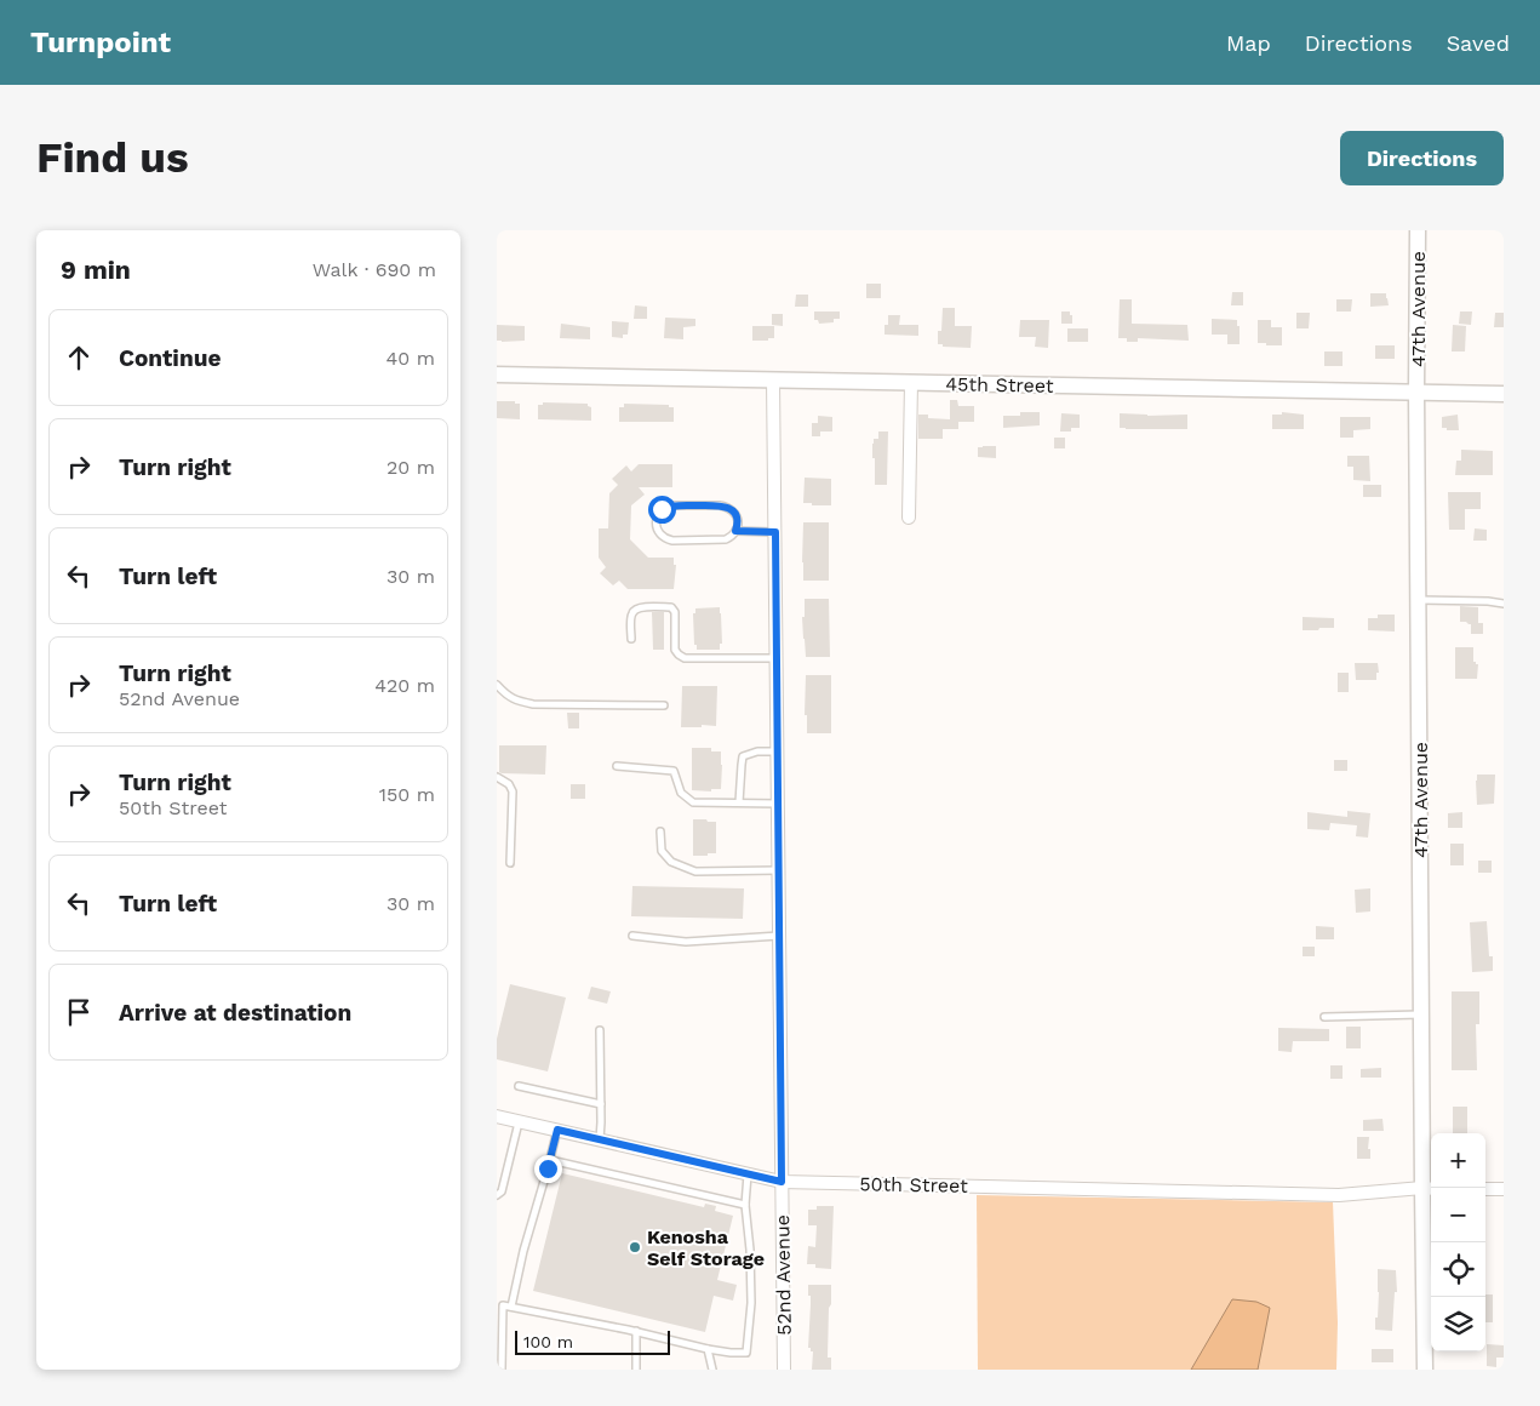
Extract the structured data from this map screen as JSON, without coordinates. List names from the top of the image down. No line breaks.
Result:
{"streets":{"street":["47th Avenue","45th Street","50th Street","52nd Avenue"]},"crossings":[["47th Avenue","45th Street"],["47th Avenue","50th Street"],["45th Street","52nd Avenue"],["50th Street","52nd Avenue"]],"places":["Kenosha Self Storage"],"scale_bar":"100 m","page":{"header":"Turnpoint","nav":["Map","Directions","Saved"],"buttons":"Directions","title":"Find us","heading":["9 min","Walk · 690 m"],"list":[["Continue","40 m"],["Turn right","20 m"],["Turn left","30 m"],["Turn right","52nd Avenue","420 m"],["Turn right","50th Street","150 m"],["Turn left","30 m"],"Arrive at destination"],"map_buttons":["+","−"],"scale":"100 m"}}
